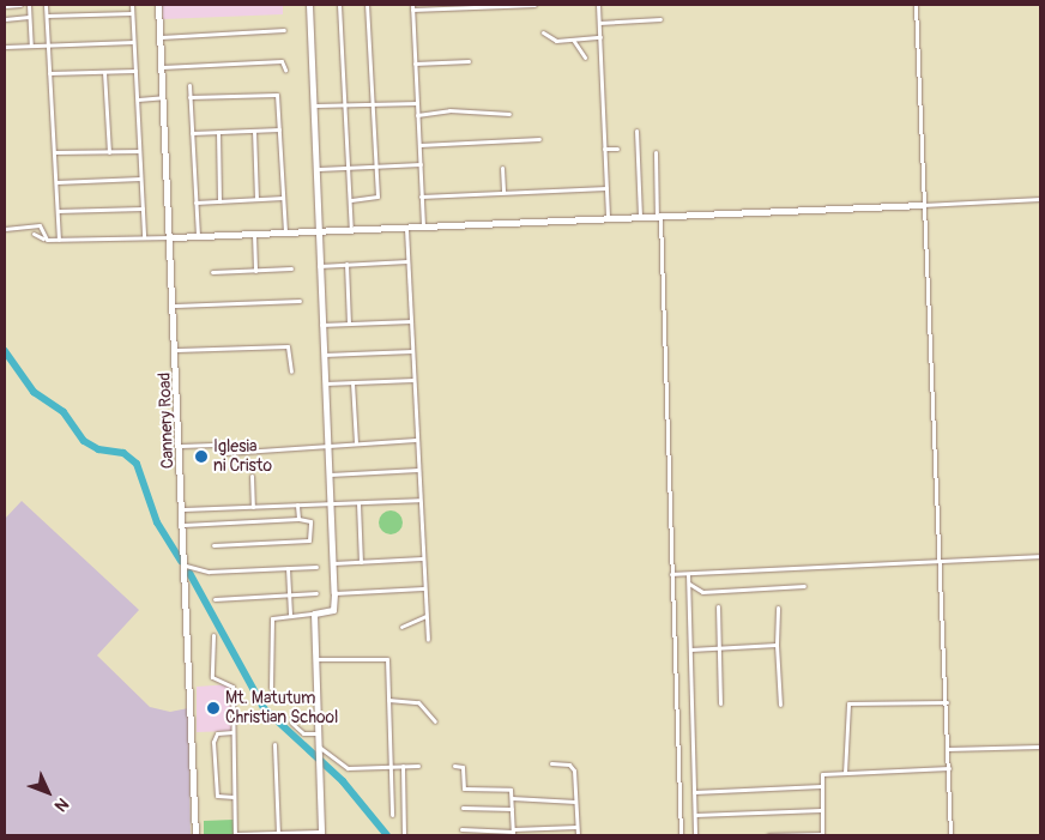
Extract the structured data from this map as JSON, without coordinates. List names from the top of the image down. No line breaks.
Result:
{"streets":{"street":["Cannery Road"]},"places":["Iglesia ni Cristo","Mt. Matutum Christian School"],"north":"bottom right"}
